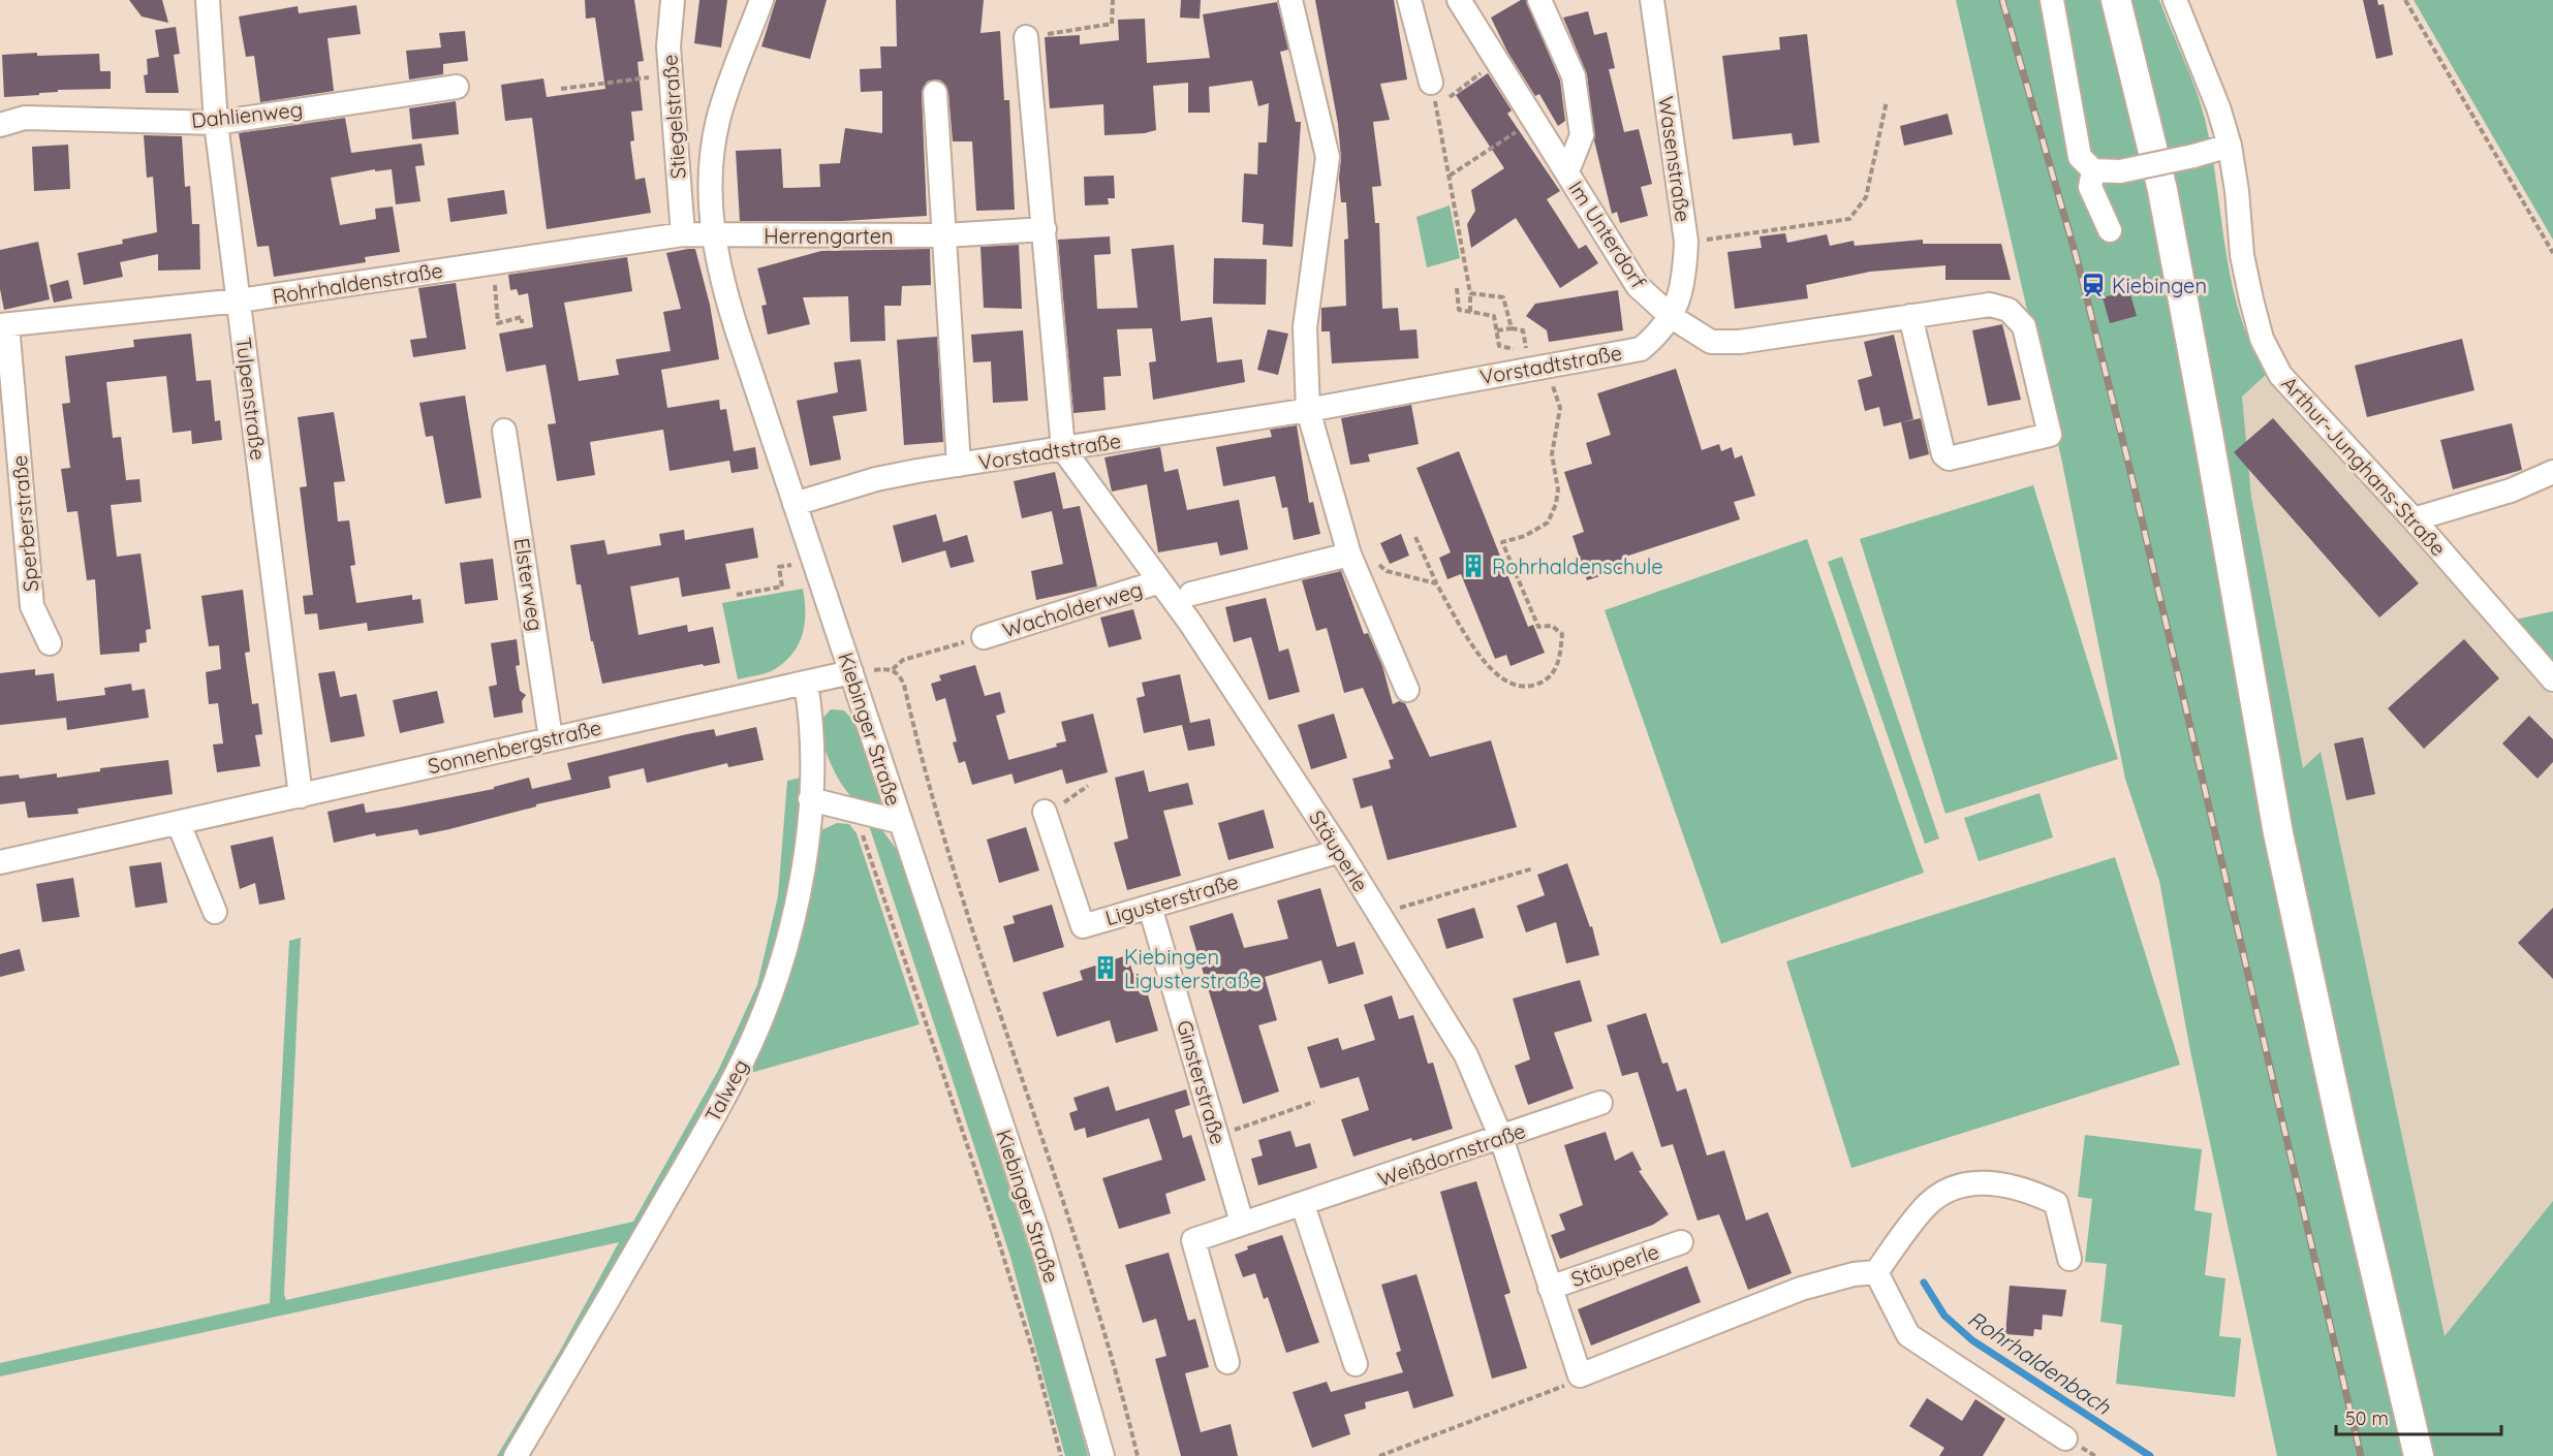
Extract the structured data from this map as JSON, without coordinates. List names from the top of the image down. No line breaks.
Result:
{"streets":{"street":["Dahlienweg","Stiegelstraße","Wasenstraße","Im Unterdorf","Herrengarten","Rohrhaldenstraße","Vorstadtstraße","Tulpenstraße","Arthur-Junghans-Straße","Sperberstraße","Elsterweg","Wacholderweg","Kiebinger Straße","Sonnenbergstraße","Stäuperle","Ligusterstraße","Ginsterstraße","Talweg","Weißdornstraße"]},"crossings":[["Dahlienweg","Tulpenstraße"],["Stiegelstraße","Rohrhaldenstraße"],["Wasenstraße","Im Unterdorf"],["Wasenstraße","Vorstadtstraße"],["Im Unterdorf","Vorstadtstraße"],["Herrengarten","Rohrhaldenstraße"],["Herrengarten","Kiebinger Straße"],["Rohrhaldenstraße","Tulpenstraße"],["Rohrhaldenstraße","Sperberstraße"],["Rohrhaldenstraße","Kiebinger Straße"],["Vorstadtstraße","Kiebinger Straße"],["Vorstadtstraße","Stäuperle"],["Tulpenstraße","Sonnenbergstraße"],["Elsterweg","Sonnenbergstraße"],["Wacholderweg","Stäuperle"],["Kiebinger Straße","Sonnenbergstraße"],["Sonnenbergstraße","Talweg"],["Stäuperle","Ligusterstraße"],["Stäuperle","Weißdornstraße"],["Ligusterstraße","Ginsterstraße"],["Ginsterstraße","Weißdornstraße"]],"water":["Rohrhaldenbach"],"places":{"station":["Kiebingen"],"building":["Rohrhaldenschule","Kiebingen Ligusterstraße"]},"scale_bar":"50 m"}
